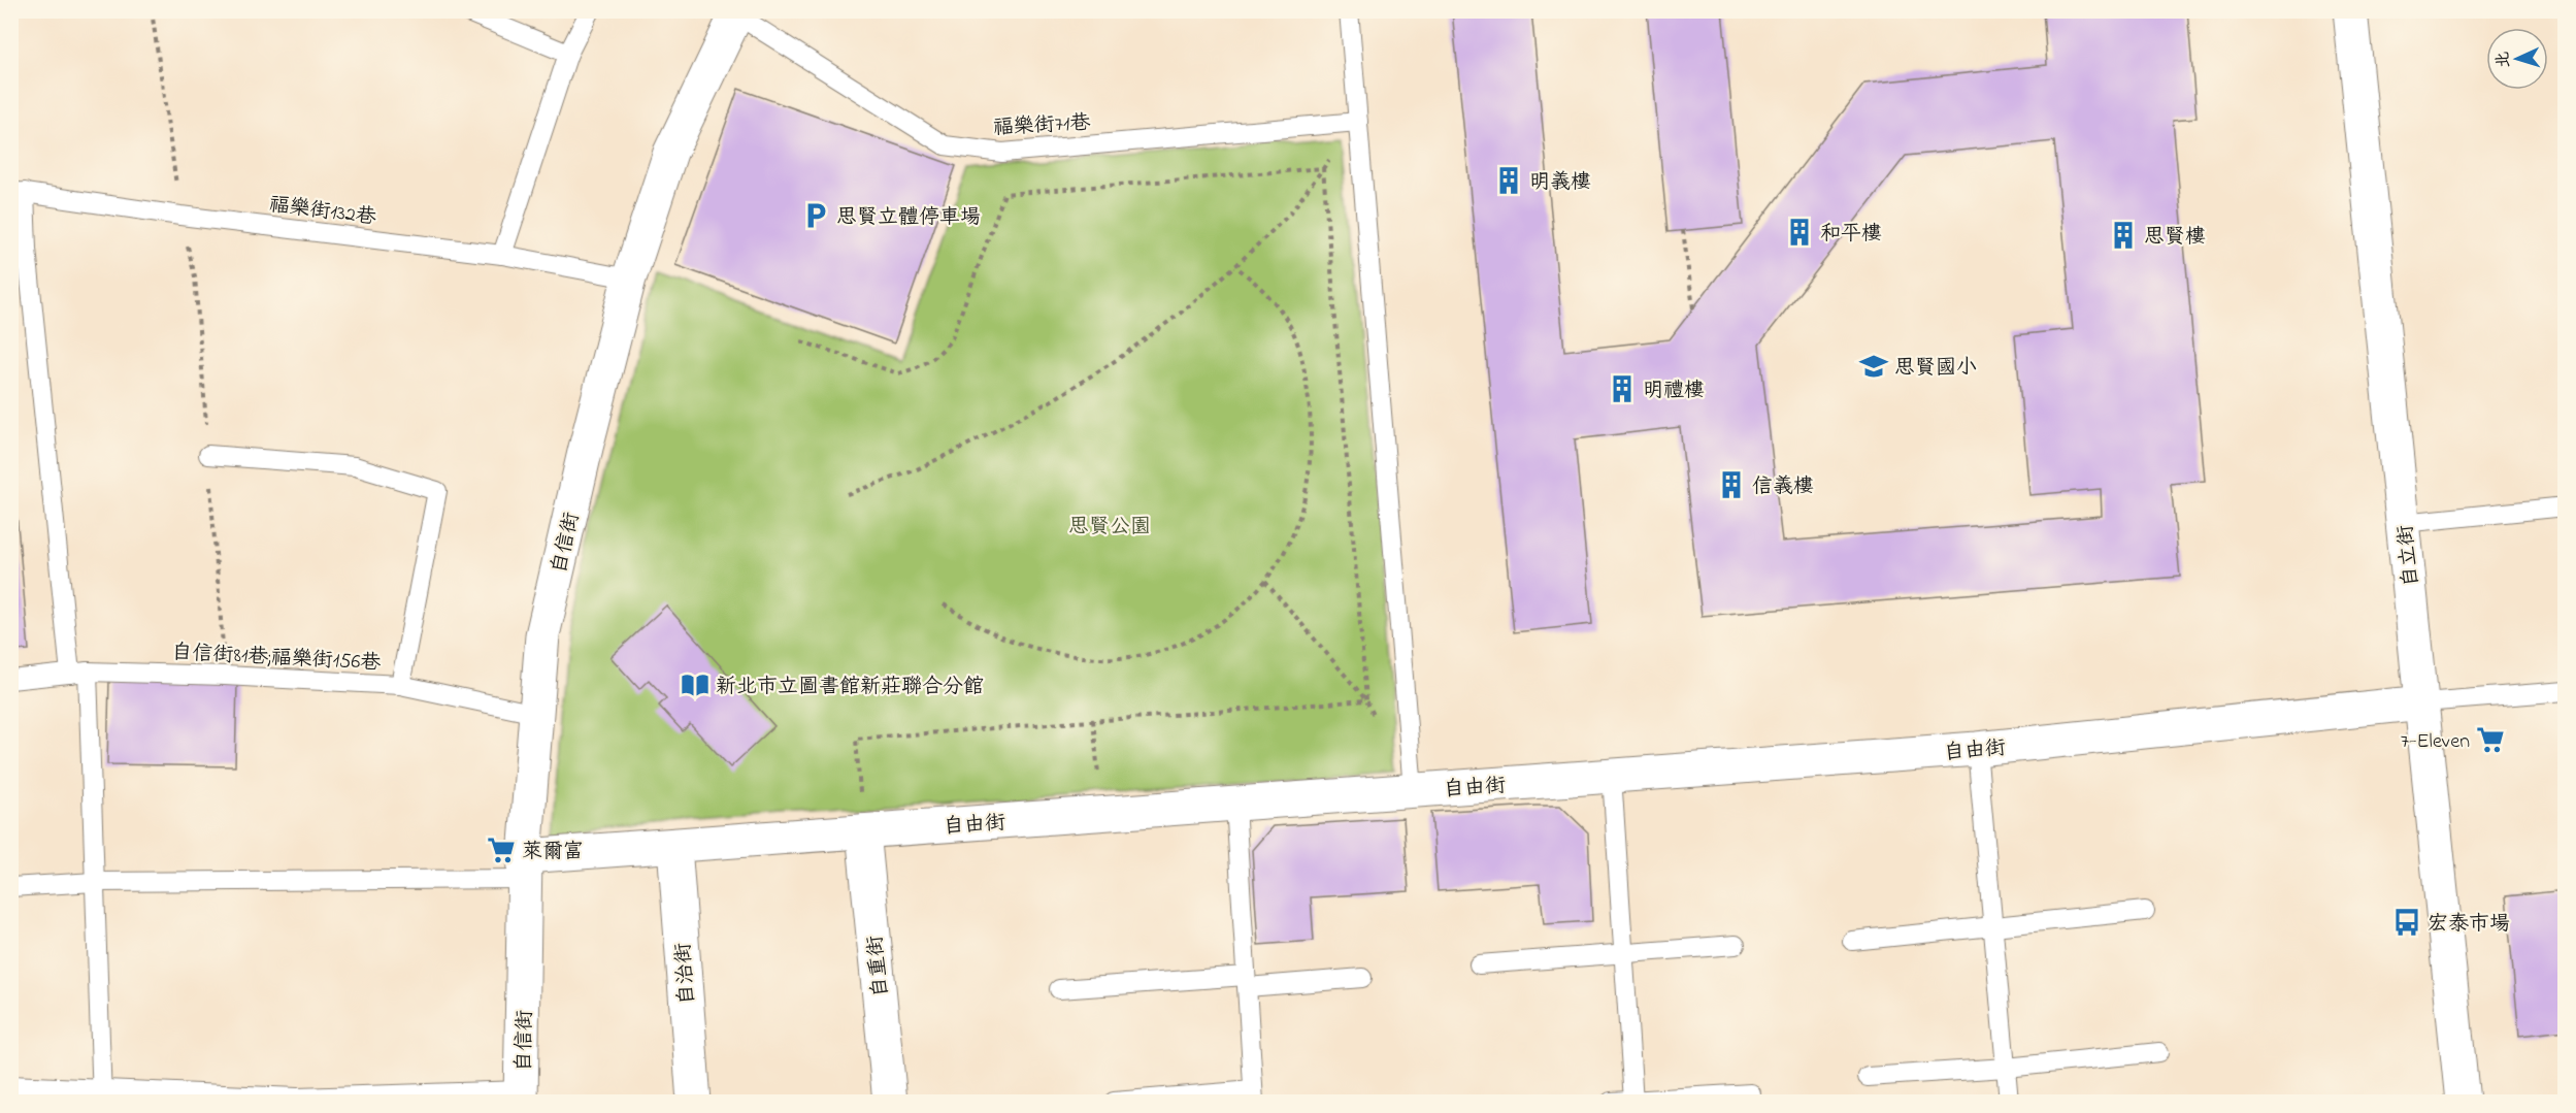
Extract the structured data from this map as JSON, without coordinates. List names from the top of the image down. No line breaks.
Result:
{"streets":{"street":["自信街","自立街","自由街","自重街","自治街"],"lane":["福樂街71巷","福樂街132巷","自信街81巷;福樂街156巷"]},"crossings":[["福樂街71巷","自信街"],["福樂街132巷","自信街"],["自信街","自信街81巷;福樂街156巷"],["自信街","自由街"],["自立街","自由街"],["自由街","自重街"],["自由街","自治街"]],"parks":["思賢公園"],"places":{"building":["明義樓","和平樓","思賢樓","明禮樓","信義樓"],"parking":["思賢立體停車場"],"school or university":["思賢國小"],"library":["新北市立圖書館新莊聯合分館"],"supermarket":["7-Eleven","萊爾富"],"bus stop":["宏泰市場"]},"north":"left"}
